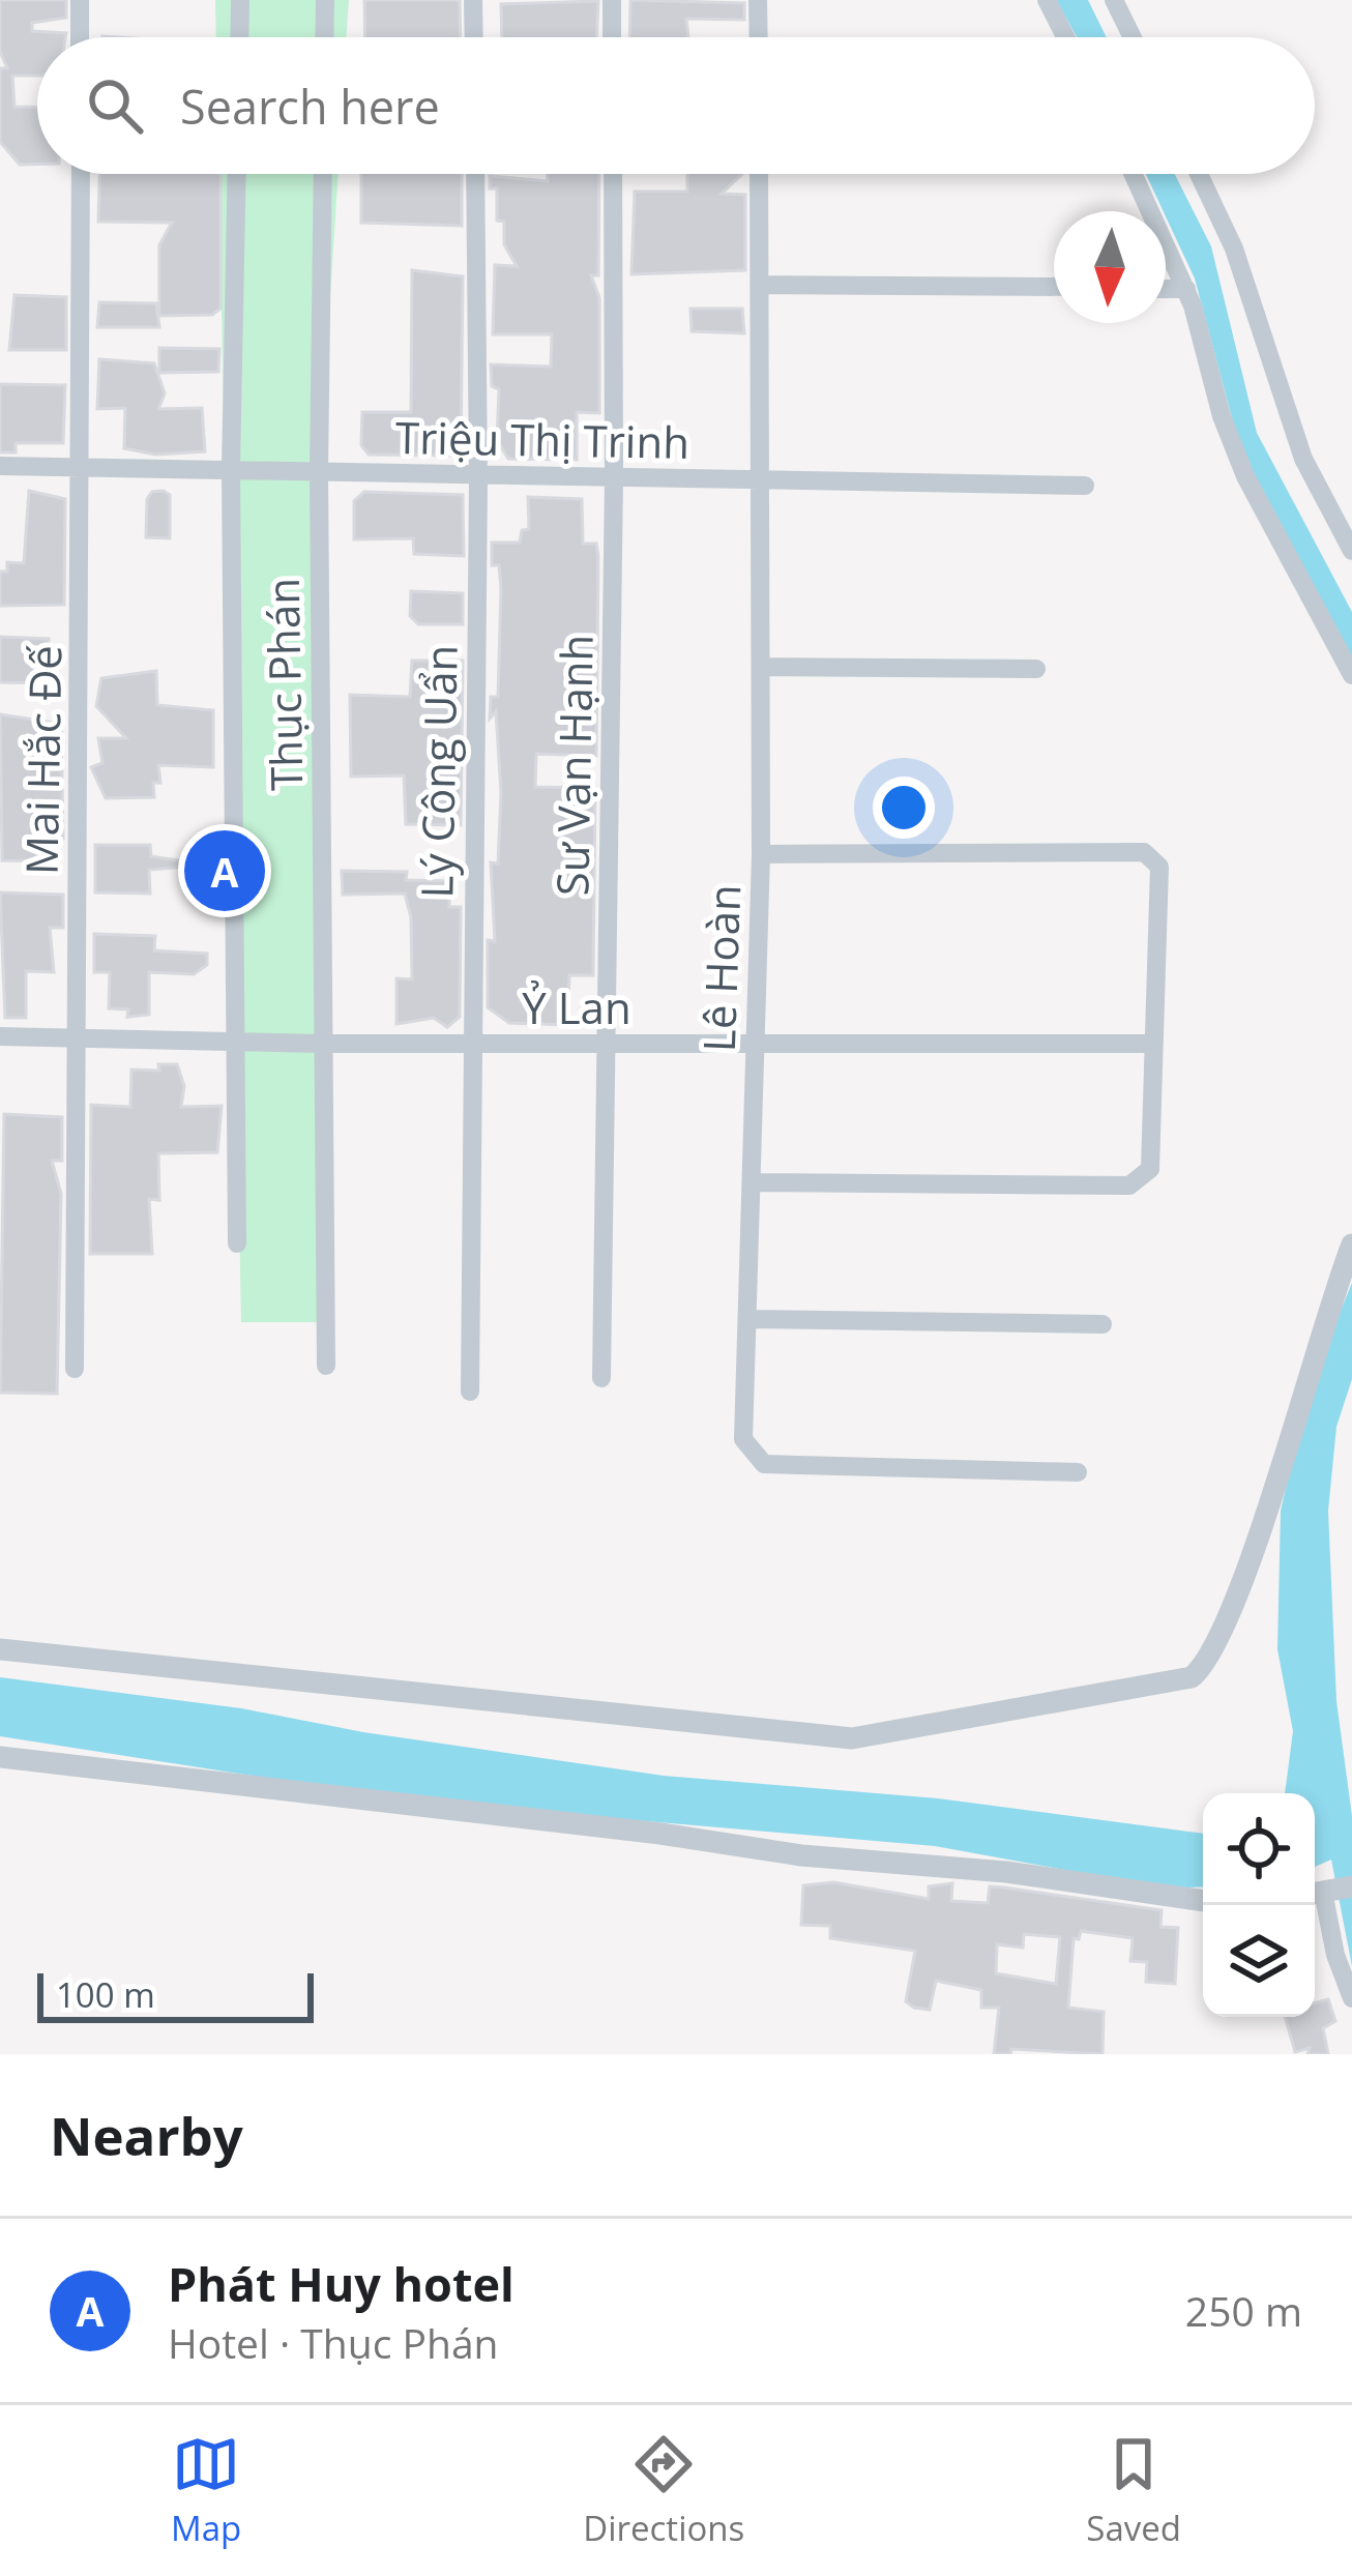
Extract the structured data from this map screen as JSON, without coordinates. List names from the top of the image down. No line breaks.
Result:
{"streets":{"street":["Triệu Thị Trinh","Thục Phán","Mai Hắc Đế","Sư Vạn Hạnh","Lý Công Uẩn","Lê Hoàn","Ỷ Lan"]},"crossings":[["Triệu Thị Trinh","Thục Phán"],["Triệu Thị Trinh","Mai Hắc Đế"],["Triệu Thị Trinh","Sư Vạn Hạnh"],["Triệu Thị Trinh","Lý Công Uẩn"],["Triệu Thị Trinh","Lê Hoàn"],["Thục Phán","Ỷ Lan"],["Mai Hắc Đế","Ỷ Lan"],["Sư Vạn Hạnh","Ỷ Lan"],["Lý Công Uẩn","Ỷ Lan"],["Lê Hoàn","Ỷ Lan"]],"scale_bar":"100 m","north":"bottom","page":{"search":"Search here","pins":"A","scale":"100 m","heading":"Nearby","list":[{"mark":"A","name":"Phát Huy hotel","note":"Hotel · Thục Phán","value":"250 m"}],"nav":["Map","Directions","Saved"]}}
